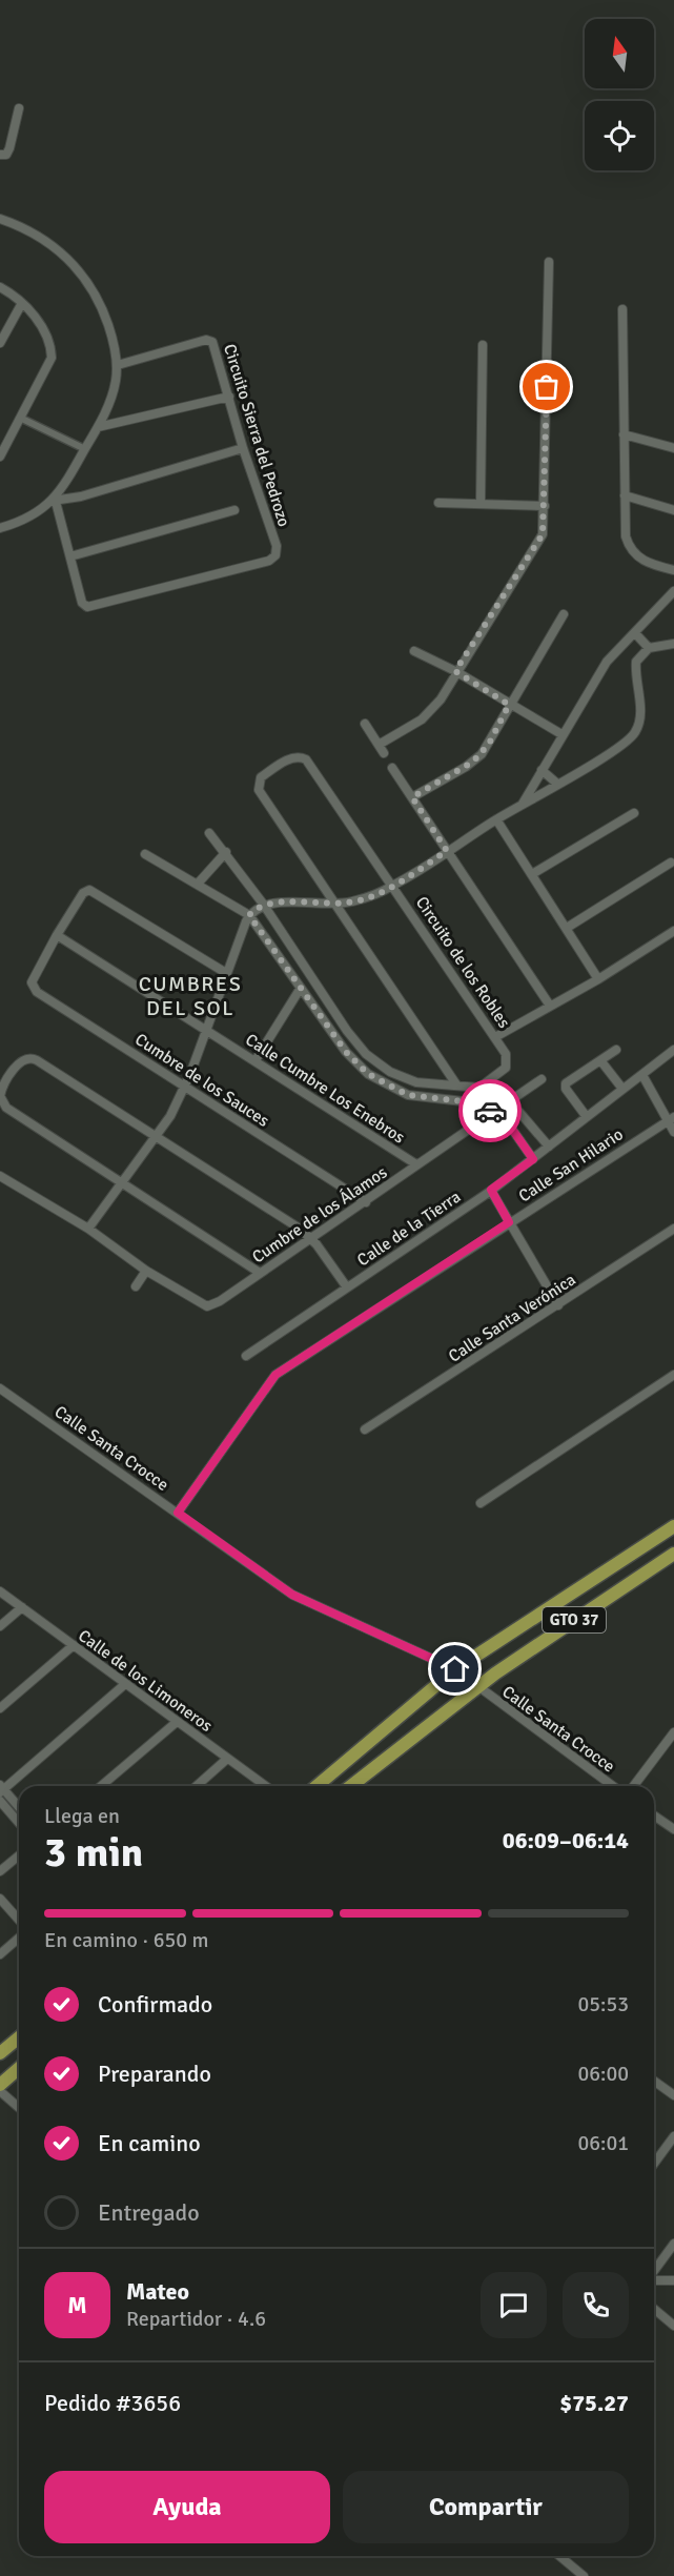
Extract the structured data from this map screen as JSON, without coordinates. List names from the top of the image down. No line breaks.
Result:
{"streets":{"main road":["GTO 37"],"street":["Circuito Sierra del Pedrozo","Circuito de los Robles","Cumbre de los Sauces","Calle Cumbre Los Enebros","Calle San Hilario","Cumbre de los Álamos","Calle de la Tierra","Calle Santa Verónica","Calle Santa Crocce","Calle de los Limoneros"]},"crossings":[["Cumbre de los Sauces","Calle Cumbre Los Enebros"],["Cumbre de los Sauces","Cumbre de los Álamos"],["Calle Cumbre Los Enebros","Cumbre de los Álamos"],["Calle San Hilario","Calle Santa Crocce"],["Calle Santa Crocce","GTO 37"]],"districts":["CUMBRES DEL SOL"],"north":"top","page":{"heading":["3 min","Llega en","06:09–06:14"],"panel":["Mateo","Repartidor · 4.6","Pedido #3656","$75.27"],"bar":"En camino · 650 m","list":[["Confirmado","05:53"],["Preparando","06:00"],["En camino","06:01"],"Entregado"],"round":"M","buttons":["Ayuda","Compartir"]}}
